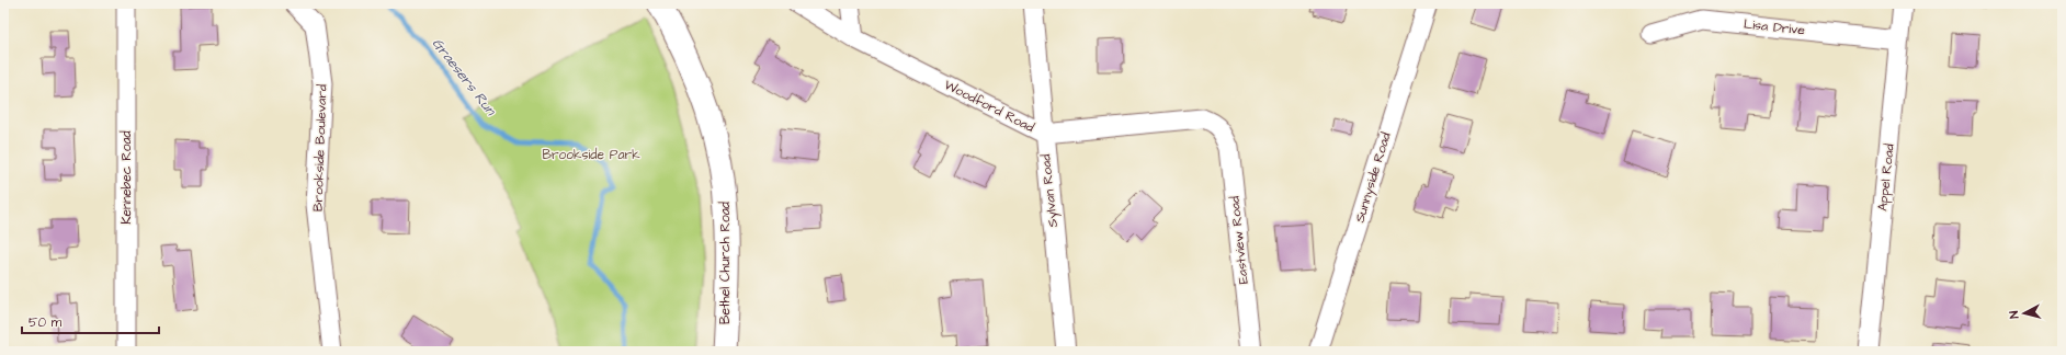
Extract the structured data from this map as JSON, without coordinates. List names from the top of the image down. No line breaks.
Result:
{"streets":{"street":["Lisa Drive","Woodford Road","Brookside Boulevard","Kennebec Road","Sunnyside Road","Appel Road","Sylvan Road","Eastview Road","Bethel Church Road"]},"crossings":[["Lisa Drive","Appel Road"],["Woodford Road","Sylvan Road"],["Woodford Road","Eastview Road"]],"water":["Graesers Run"],"parks":["Brookside Park"],"scale_bar":"50 m","north":"left"}
